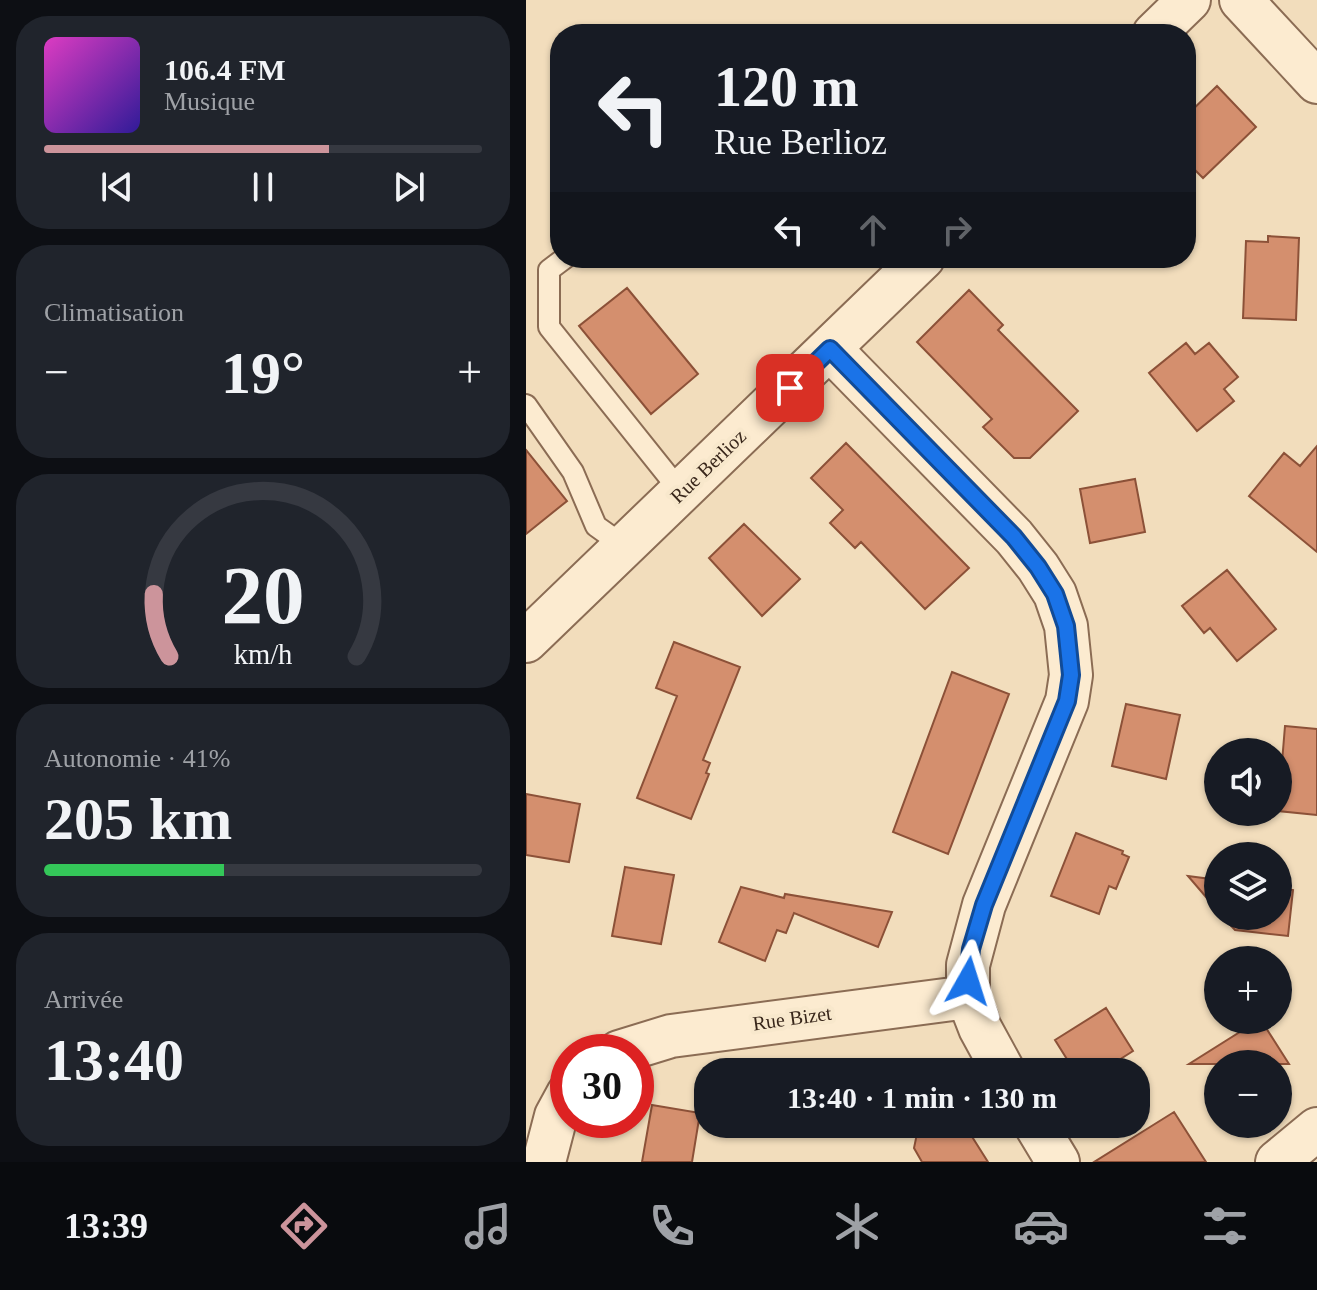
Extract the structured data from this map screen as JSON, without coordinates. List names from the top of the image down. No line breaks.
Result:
{"streets":{"street":["Rue Berlioz","Rue Bizet"]},"page":{"turn":["120 m","Rue Berlioz"],"song":["106.4 FM","Musique"],"tile":["Climatisation",["Autonomie · 41%","205 km"],["Arrivée","13:40"]],"heat":["−","19°","+"],"map_buttons":["+","−"],"limit":"30","trip":"13:40 · 1 min · 130 m","tabs":"13:39","gauge":["20","km/h"]}}
